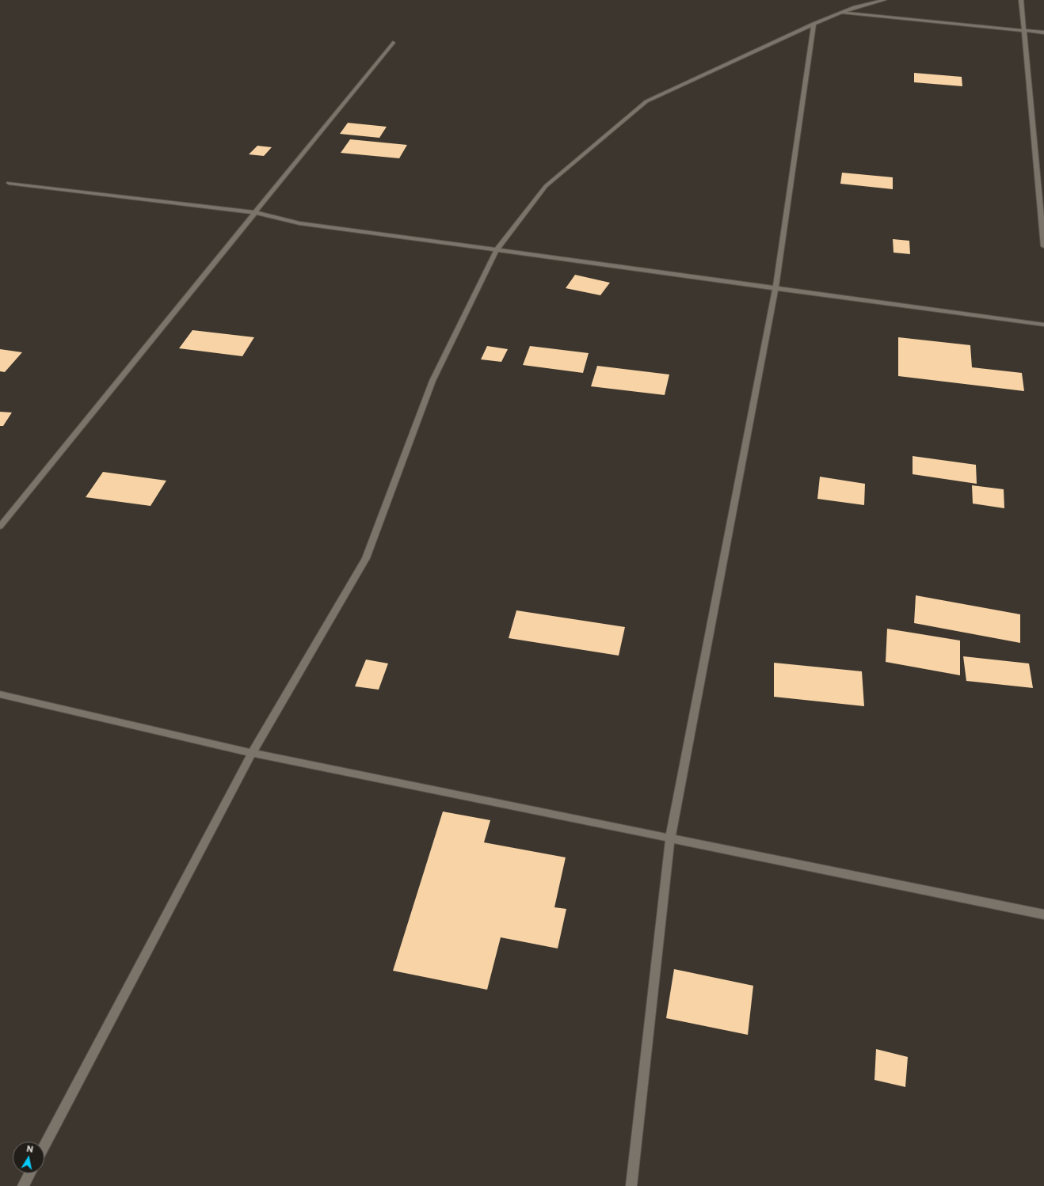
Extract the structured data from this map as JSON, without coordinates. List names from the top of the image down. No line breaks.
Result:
{"north":"top"}
